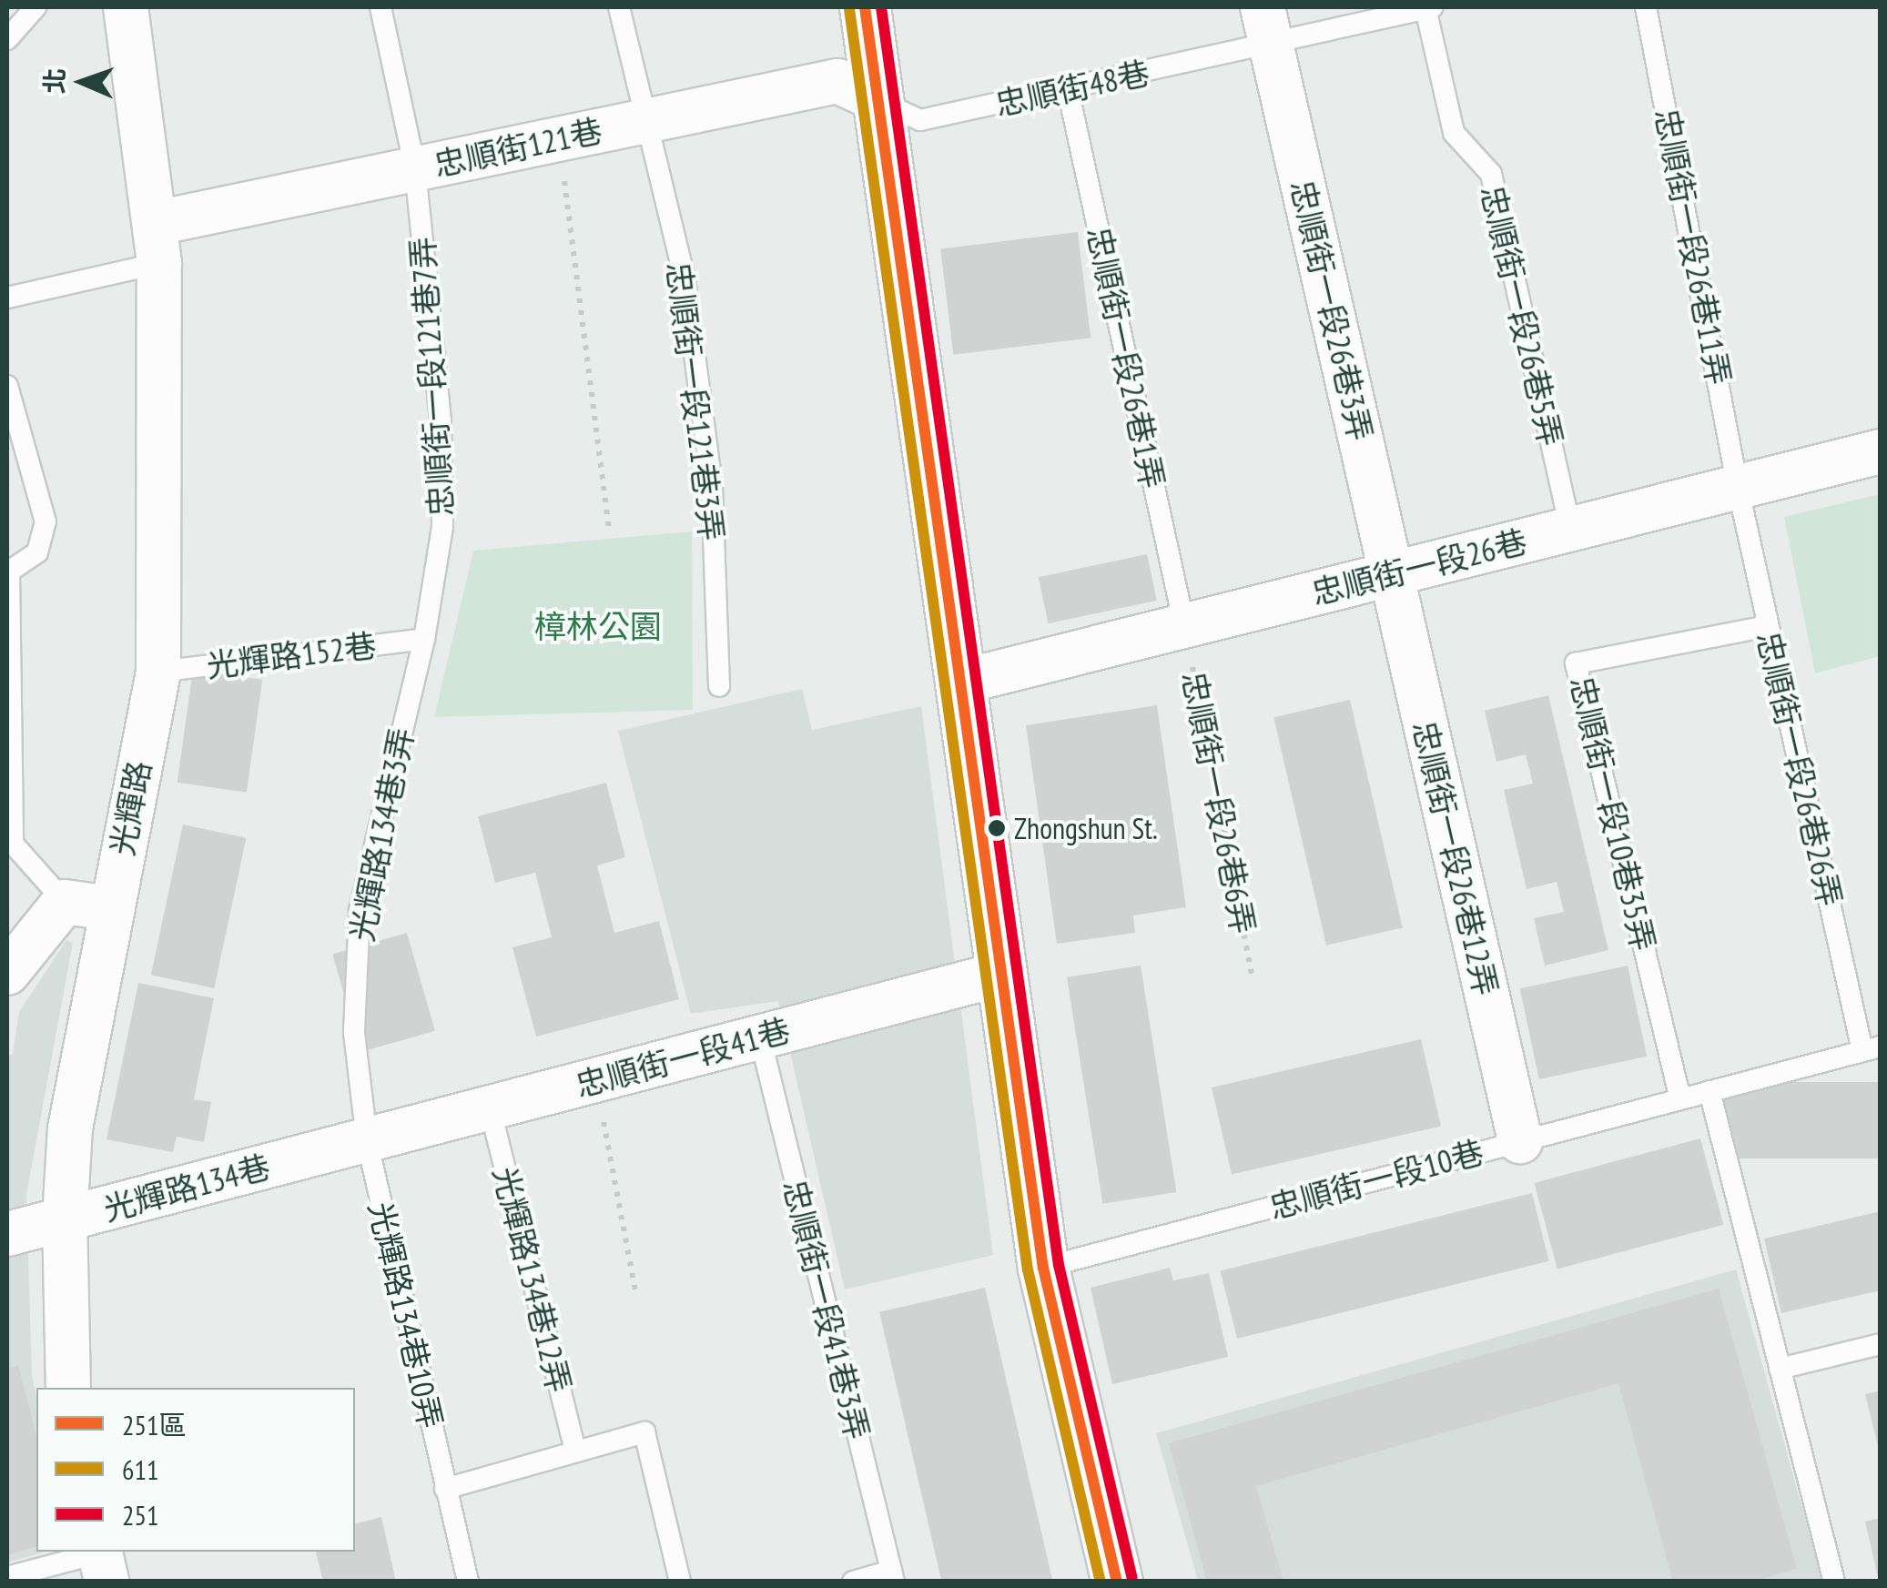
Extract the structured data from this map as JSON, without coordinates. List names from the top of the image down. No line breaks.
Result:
{"streets":{"street":["忠順街121巷","忠順街一段26巷3弄","忠順街一段26巷","光輝路","忠順街一段26巷12弄","忠順街一段41巷","光輝路134巷"],"lane":["忠順街48巷","忠順街一段26巷11弄","忠順街一段26巷5弄","忠順街一段26巷1弄","忠順街一段121巷7弄","忠順街一段121巷3弄","光輝路152巷","忠順街一段26巷26弄","忠順街一段10巷35弄","光輝路134巷3弄","忠順街一段10巷","光輝路134巷12弄","忠順街一段41巷3弄","光輝路134巷10弄"],"path":["忠順街一段26巷6弄"]},"crossings":[["忠順街48巷","忠順街121巷"],["忠順街48巷","忠順街一段26巷3弄"],["忠順街48巷","忠順街一段26巷5弄"],["忠順街48巷","忠順街一段26巷1弄"],["忠順街121巷","忠順街一段121巷7弄"],["忠順街121巷","忠順街一段121巷3弄"],["忠順街121巷","光輝路"],["忠順街一段26巷11弄","忠順街一段26巷"],["忠順街一段26巷11弄","忠順街一段26巷26弄"],["忠順街一段26巷3弄","忠順街一段26巷"],["忠順街一段26巷3弄","忠順街一段26巷12弄"],["忠順街一段26巷5弄","忠順街一段26巷"],["忠順街一段26巷1弄","忠順街一段26巷"],["忠順街一段26巷1弄","忠順街一段26巷6弄"],["忠順街一段121巷7弄","光輝路152巷"],["忠順街一段121巷7弄","光輝路134巷3弄"],["忠順街一段26巷","忠順街一段26巷26弄"],["忠順街一段26巷","忠順街一段26巷6弄"],["忠順街一段26巷","忠順街一段26巷12弄"],["光輝路152巷","光輝路"],["光輝路152巷","光輝路134巷3弄"],["忠順街一段26巷26弄","忠順街一段10巷35弄"],["忠順街一段26巷26弄","忠順街一段10巷"],["光輝路","光輝路134巷"],["忠順街一段10巷35弄","忠順街一段10巷"],["光輝路134巷3弄","忠順街一段41巷"],["光輝路134巷3弄","光輝路134巷"],["光輝路134巷3弄","光輝路134巷10弄"],["忠順街一段26巷12弄","忠順街一段10巷"],["忠順街一段41巷","光輝路134巷"],["忠順街一段41巷","光輝路134巷12弄"],["忠順街一段41巷","忠順街一段41巷3弄"],["忠順街一段41巷","光輝路134巷10弄"],["光輝路134巷","光輝路134巷10弄"]],"parks":["樟林公園"],"places":["Zhongshun St."],"lines":["transit line 251區","transit line 251","transit line 611"],"legend":["251區","611","251"],"north":"left"}
